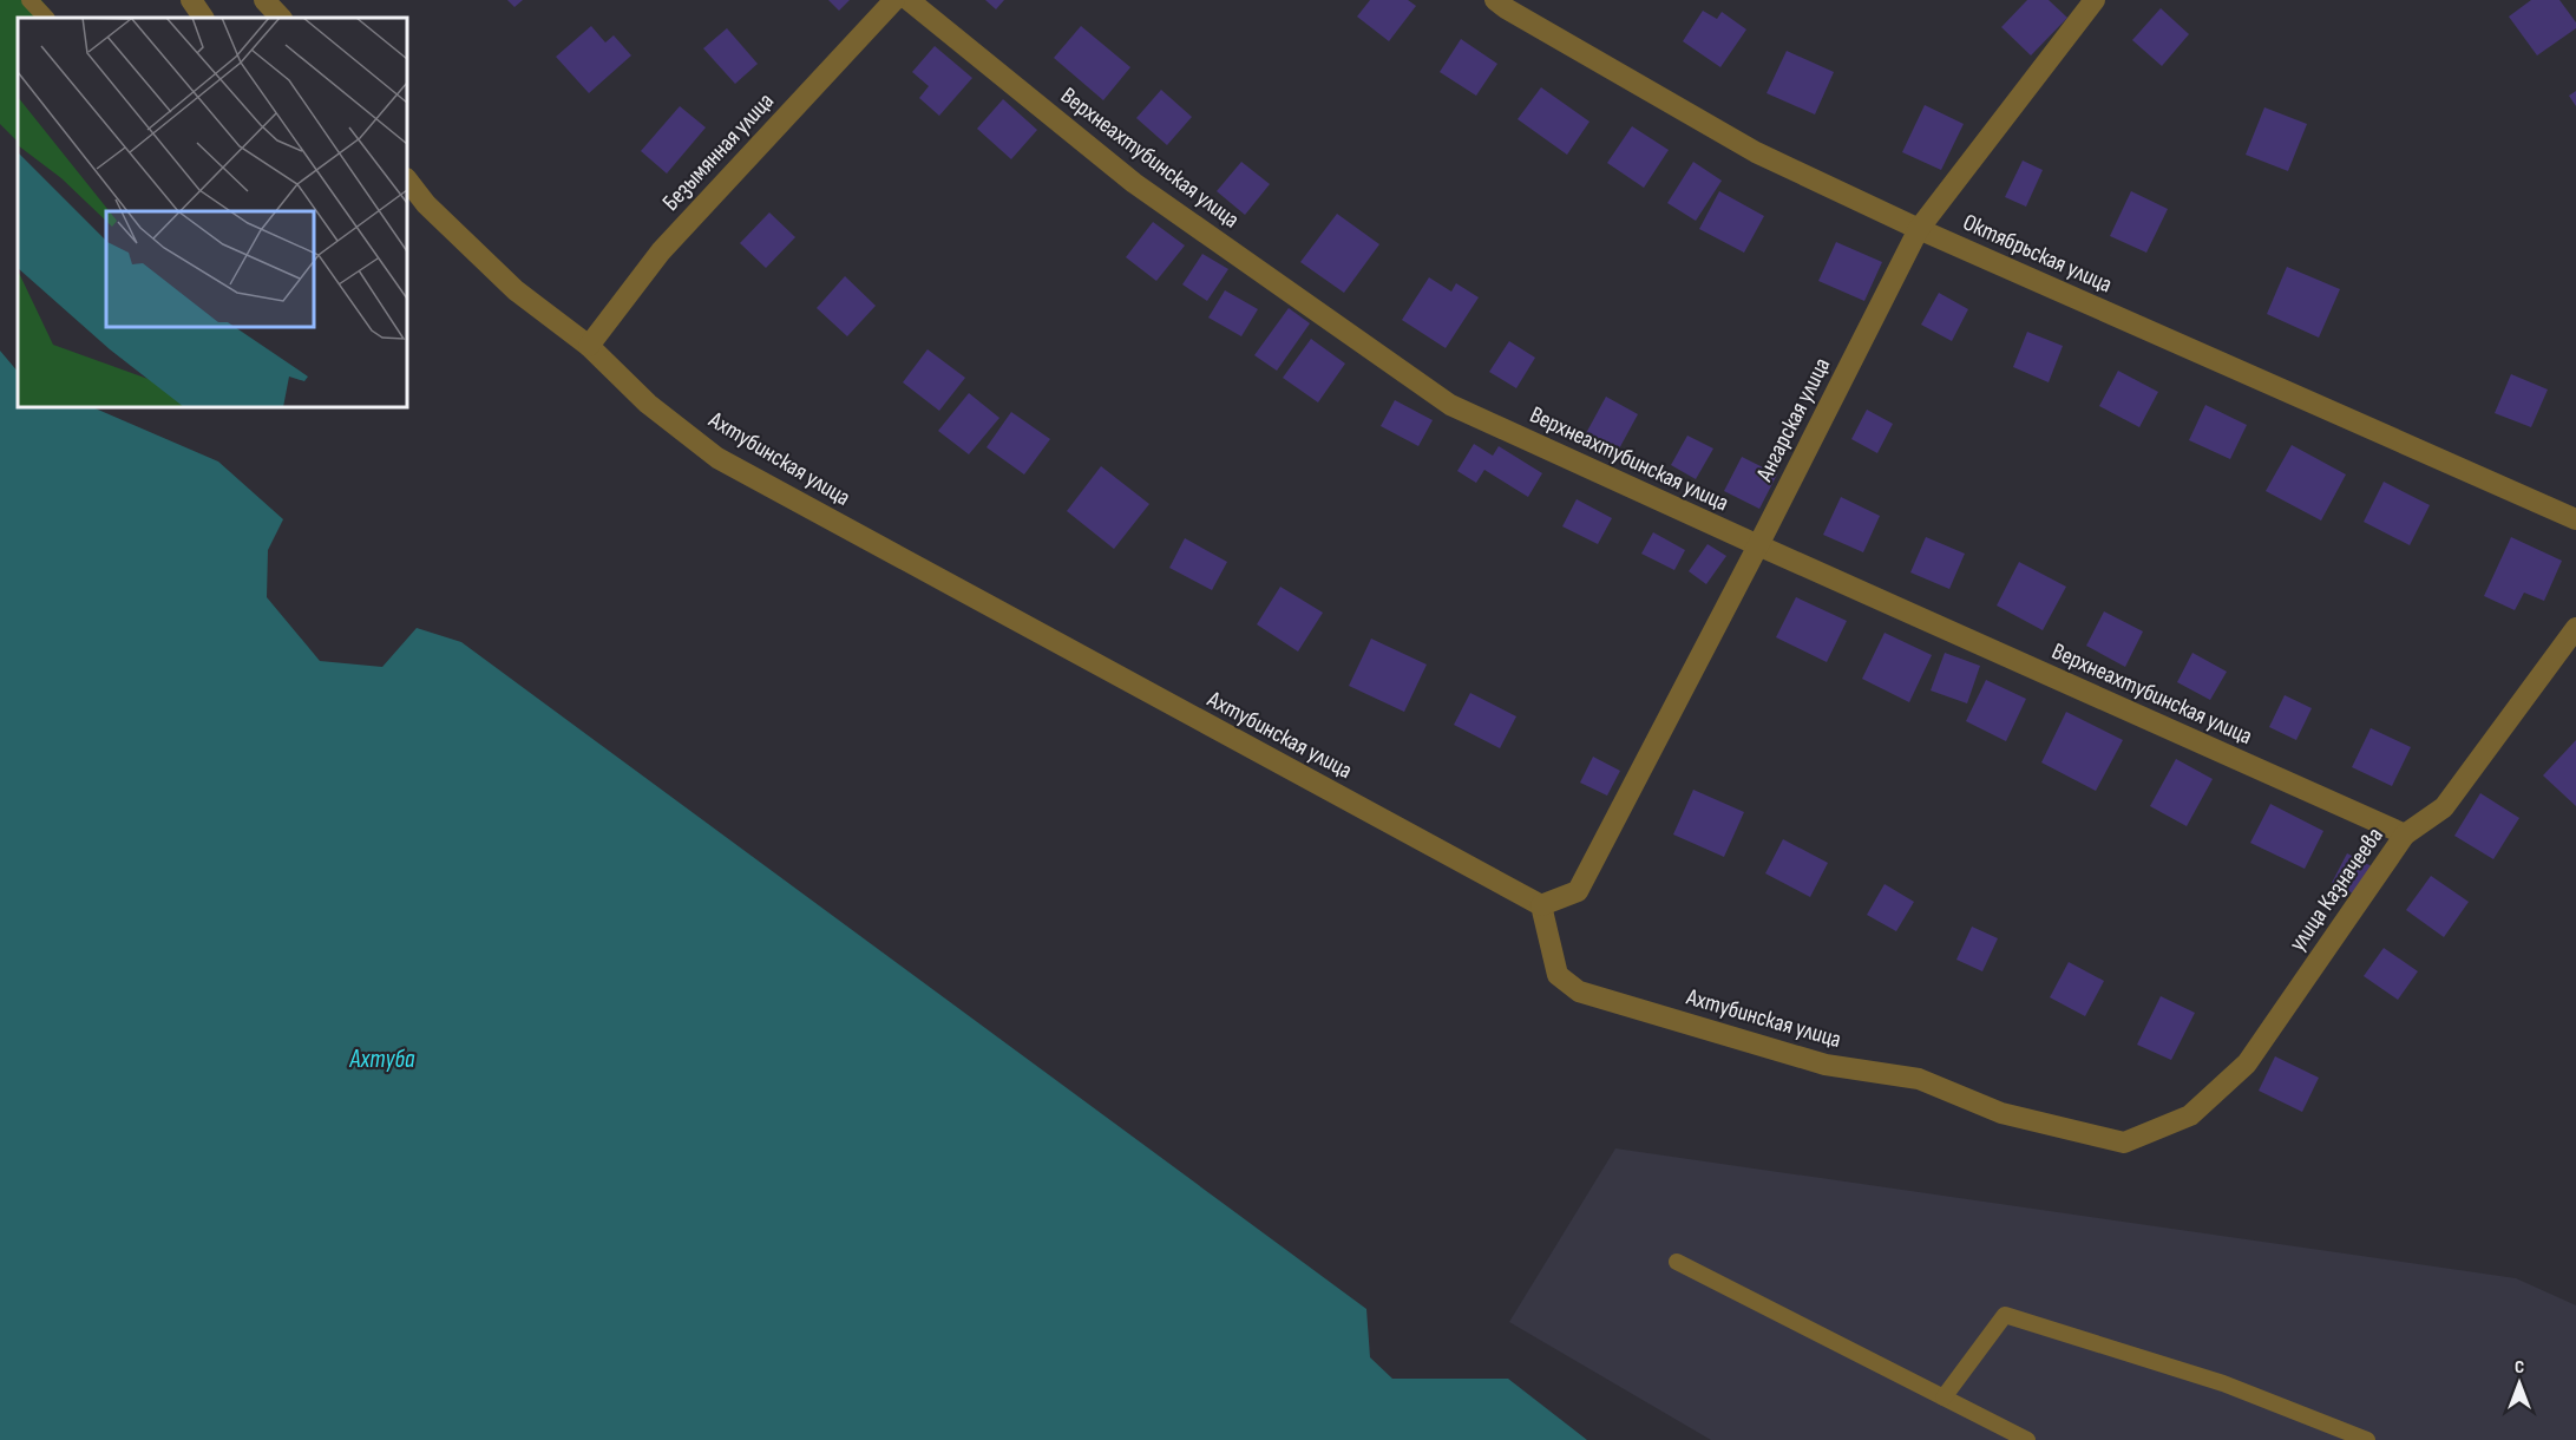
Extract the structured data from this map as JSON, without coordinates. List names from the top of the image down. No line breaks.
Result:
{"streets":{"street":["Безымянная улица","Верхнеахтубинская улица","Октябрьская улица","Ангарская улица","Ахтубинская улица","улица Казначеева"]},"crossings":[["Безымянная улица","Ахтубинская улица"],["Верхнеахтубинская улица","Ангарская улица"],["Верхнеахтубинская улица","улица Казначеева"],["Октябрьская улица","Ангарская улица"],["Ангарская улица","Ахтубинская улица"],["Ахтубинская улица","улица Казначеева"]],"water":["Ахтуба"],"north":"top"}
